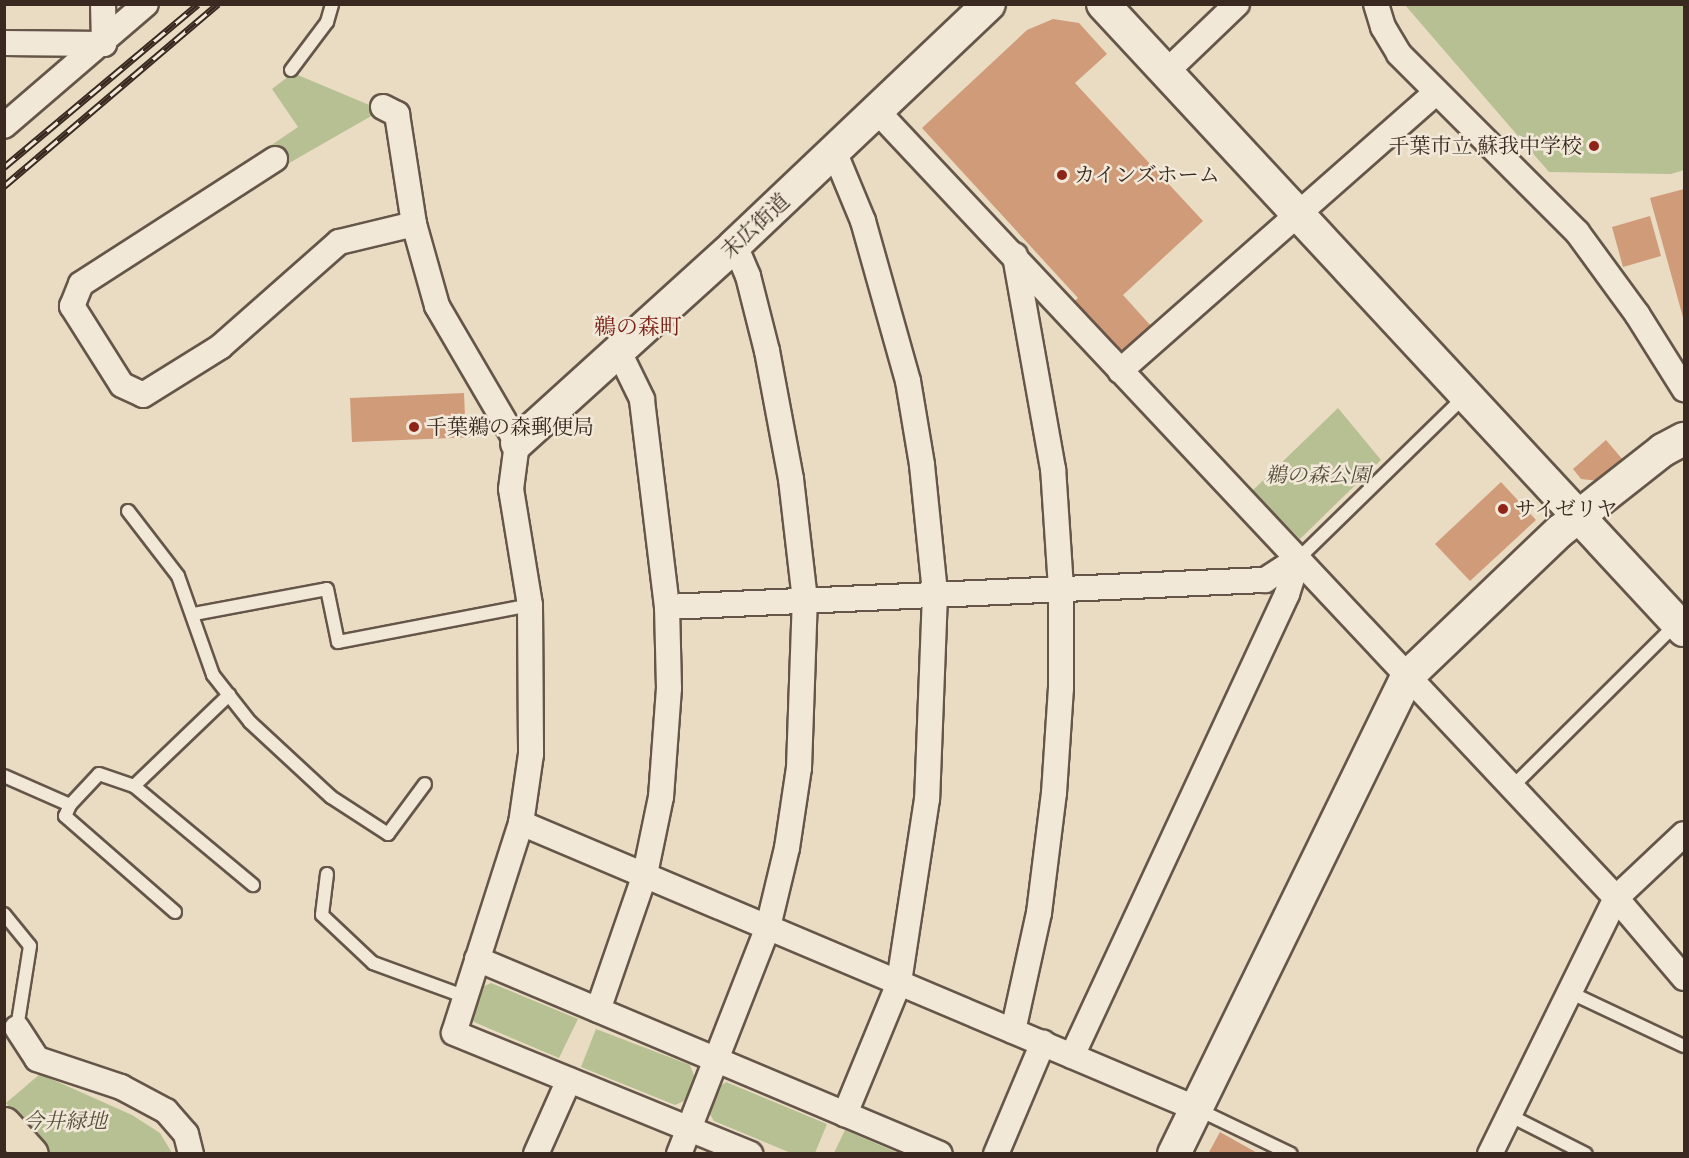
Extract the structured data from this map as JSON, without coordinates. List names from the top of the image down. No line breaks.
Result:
{"streets":{"street":["末広街道"]},"districts":["鵜の森町"],"parks":["鵜の森公園","今井緑地"],"places":["千葉市立 蘇我中学校","カインズホーム","千葉鵜の森郵便局","サイゼリヤ"]}
